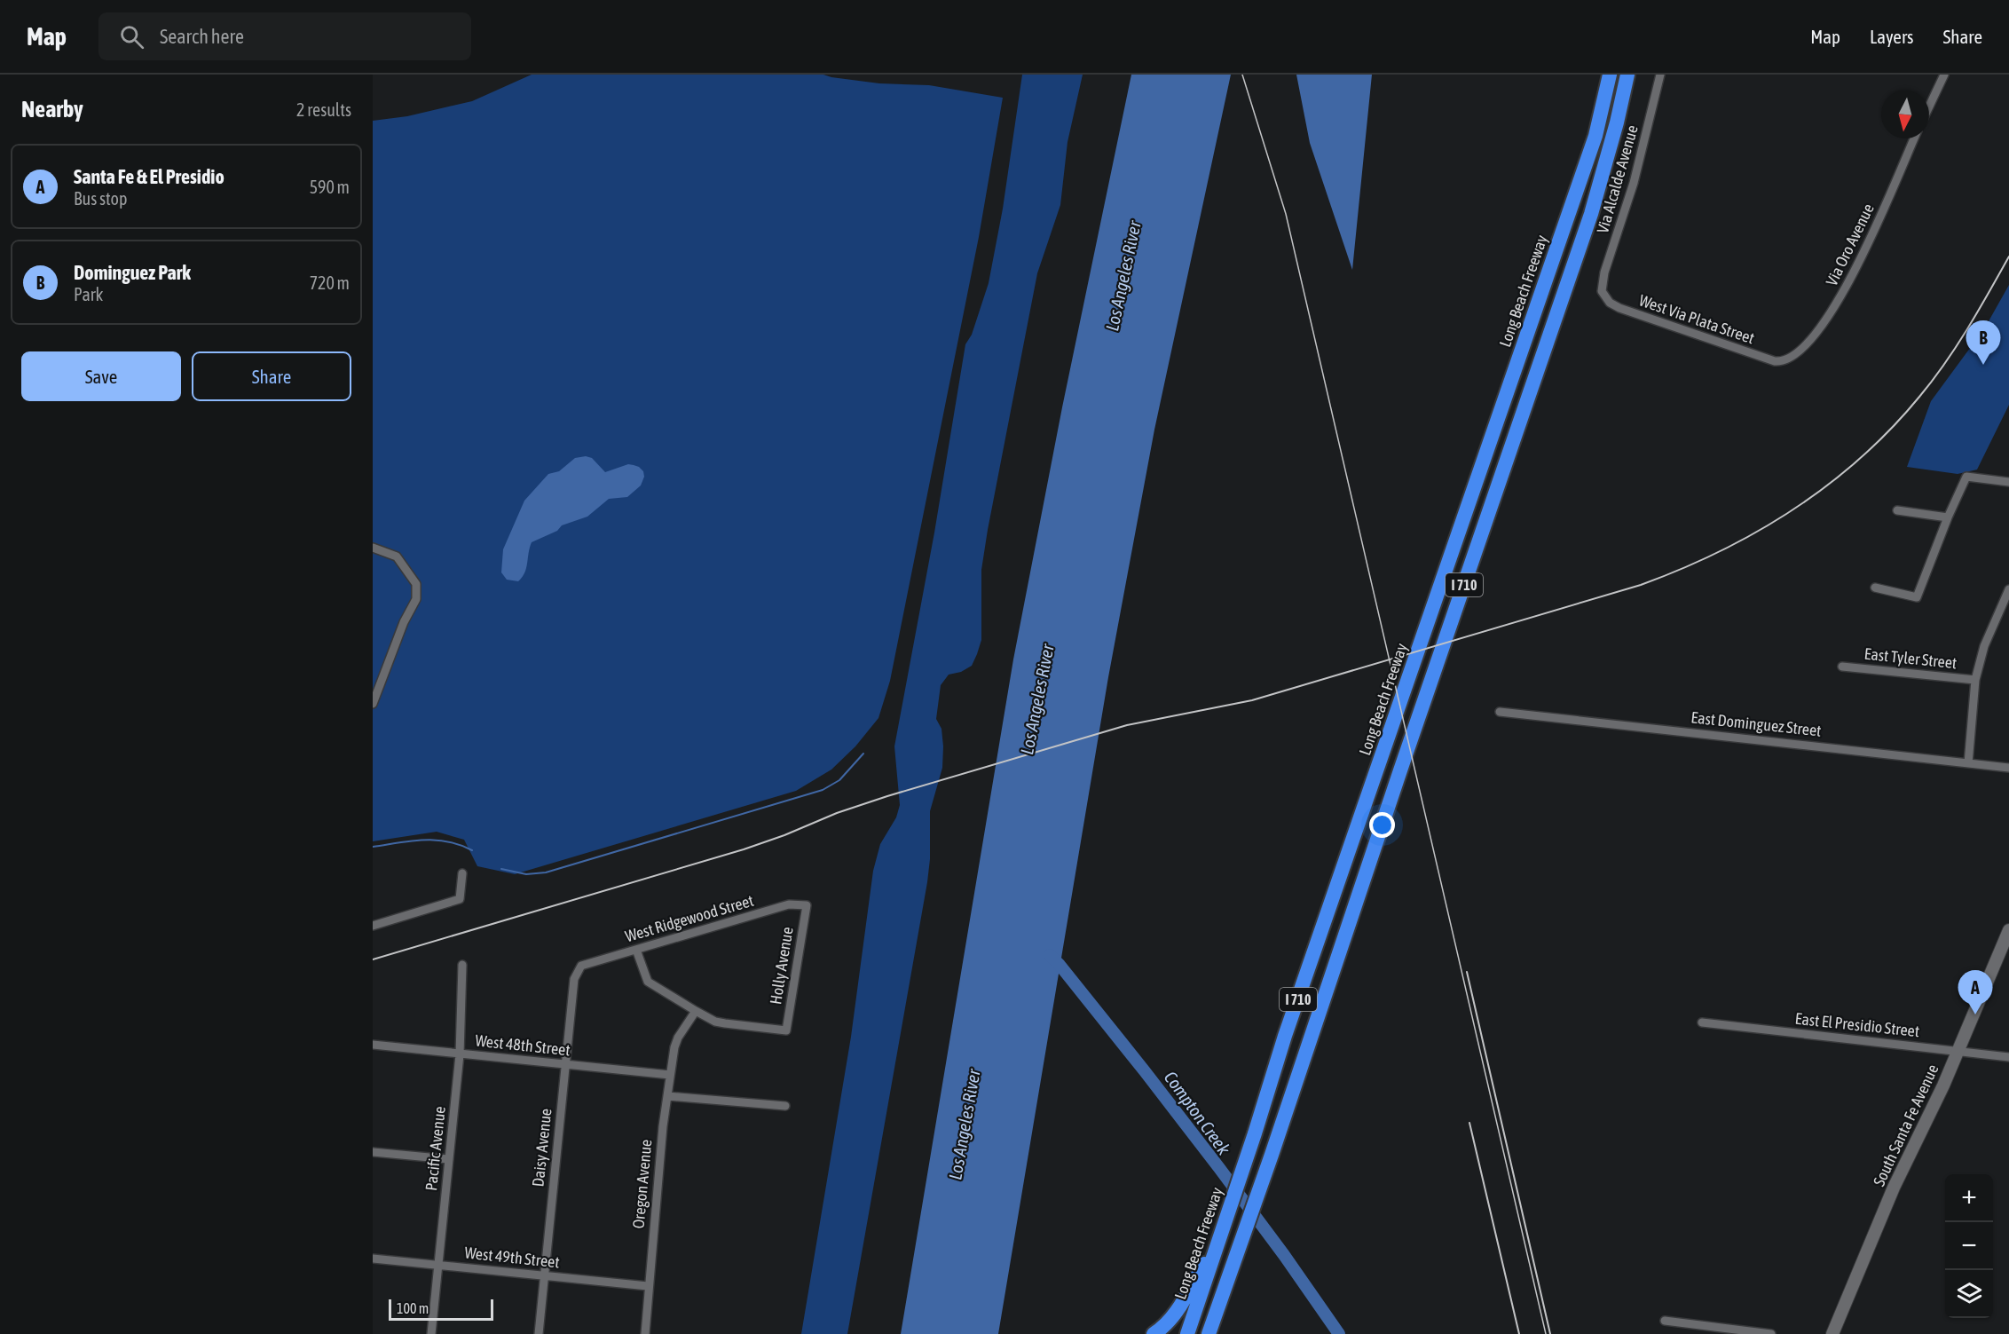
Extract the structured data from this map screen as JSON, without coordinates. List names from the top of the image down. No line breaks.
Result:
{"streets":{"highway":["Long Beach Freeway","I 710"],"main road":["South Santa Fe Avenue"],"street":["Via Alcalde Avenue","Via Oro Avenue","West Via Plata Street","East Tyler Street","East Dominguez Street","West Ridgewood Street","Holly Avenue","East El Presidio Street","West 48th Street","Daisy Avenue","Pacific Avenue","Oregon Avenue","West 49th Street"]},"crossings":[["Via Alcalde Avenue","West Via Plata Street"],["Via Oro Avenue","West Via Plata Street"],["West Ridgewood Street","Holly Avenue"],["West Ridgewood Street","Daisy Avenue"],["Holly Avenue","Oregon Avenue"],["East El Presidio Street","South Santa Fe Avenue"],["West 48th Street","Daisy Avenue"],["West 48th Street","Pacific Avenue"],["West 48th Street","Oregon Avenue"],["Daisy Avenue","West 49th Street"],["Pacific Avenue","West 49th Street"],["Oregon Avenue","West 49th Street"]],"water":["Los Angeles River","Compton Creek"],"scale_bar":"100 m","north":"bottom","page":{"header":"Map","search":"Search here","nav":["Map","Layers","Share"],"heading":["Nearby","2 results"],"list":[{"mark":"A","name":"Santa Fe & El Presidio","note":"Bus stop","value":"590 m"},{"mark":"B","name":"Dominguez Park","note":"Park","value":"720 m"}],"pins":["B","A"],"buttons":["Save","Share"],"map_buttons":["+","−"],"scale":"100 m"}}
